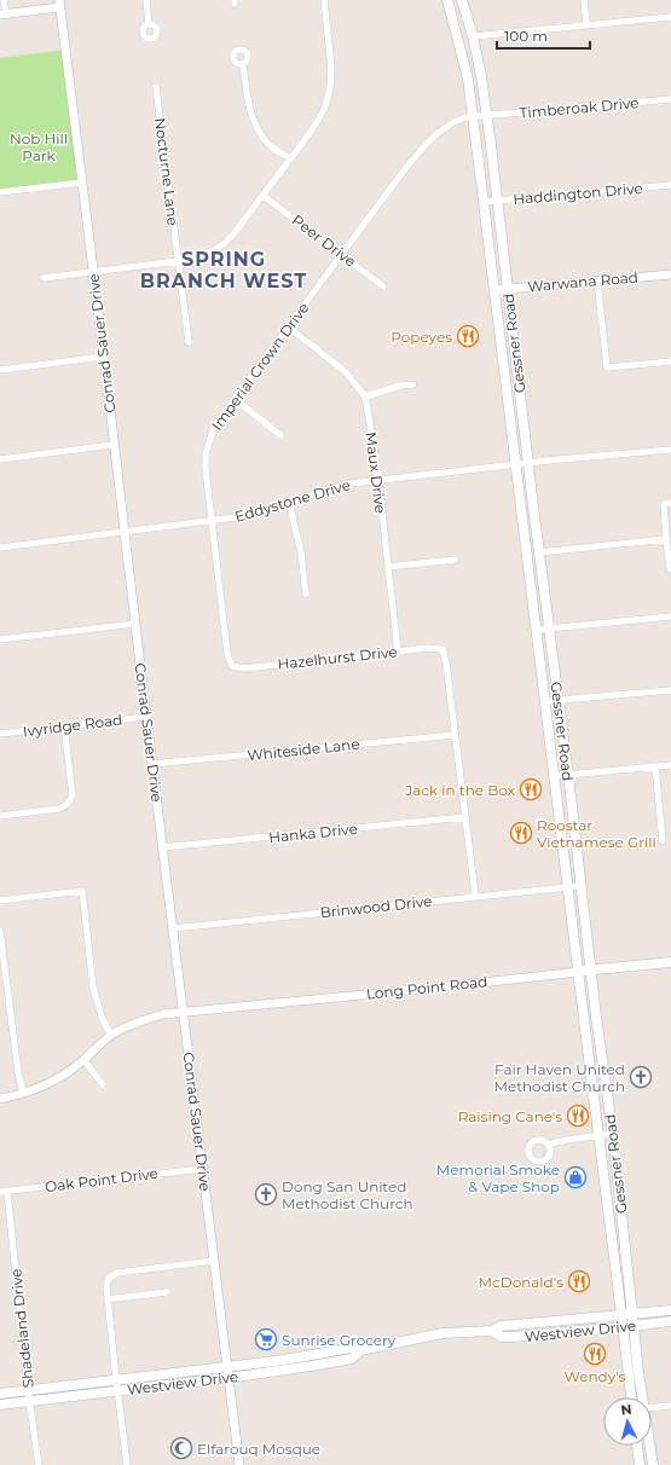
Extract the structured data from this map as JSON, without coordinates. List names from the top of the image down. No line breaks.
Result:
{"streets":{"main road":["Gessner Road","Long Point Road","Westview Drive"],"street":["Timberoak Drive","Nocturne Lane","Haddington Drive","Peer Drive","Warwana Road","Conrad Sauer Drive","Imperial Crown Drive","Maux Drive","Eddystone Drive","Hazelhurst Drive","Ivyridge Road","Whiteside Lane","Hanka Drive","Brinwood Drive","Oak Point Drive","Shadeland Drive"]},"crossings":[["Timberoak Drive","Gessner Road"],["Timberoak Drive","Imperial Crown Drive"],["Haddington Drive","Gessner Road"],["Peer Drive","Imperial Crown Drive"],["Warwana Road","Gessner Road"],["Conrad Sauer Drive","Eddystone Drive"],["Conrad Sauer Drive","Ivyridge Road"],["Conrad Sauer Drive","Whiteside Lane"],["Conrad Sauer Drive","Hanka Drive"],["Conrad Sauer Drive","Brinwood Drive"],["Conrad Sauer Drive","Long Point Road"],["Conrad Sauer Drive","Oak Point Drive"],["Conrad Sauer Drive","Westview Drive"],["Gessner Road","Imperial Crown Drive"],["Gessner Road","Eddystone Drive"],["Gessner Road","Brinwood Drive"],["Gessner Road","Long Point Road"],["Gessner Road","Westview Drive"],["Imperial Crown Drive","Maux Drive"],["Imperial Crown Drive","Eddystone Drive"],["Imperial Crown Drive","Hazelhurst Drive"],["Maux Drive","Eddystone Drive"],["Maux Drive","Hazelhurst Drive"],["Hazelhurst Drive","Whiteside Lane"],["Oak Point Drive","Shadeland Drive"],["Shadeland Drive","Westview Drive"]],"districts":["SPRING BRANCH WEST"],"parks":["Nob Hill Park"],"places":{"restaurant":["Popeyes","Jack in the Box","Roostar Vietnamese Grill","Raising Cane's","McDonald's","Wendy's"],"church":["Fair Haven United Methodist Church","Dong San United Methodist Church"],"shop":["Memorial Smoke & Vape Shop"],"supermarket":["Sunrise Grocery"],"mosque":["Elfarouq Mosque"]},"scale_bar":"100 m","north":"top"}
